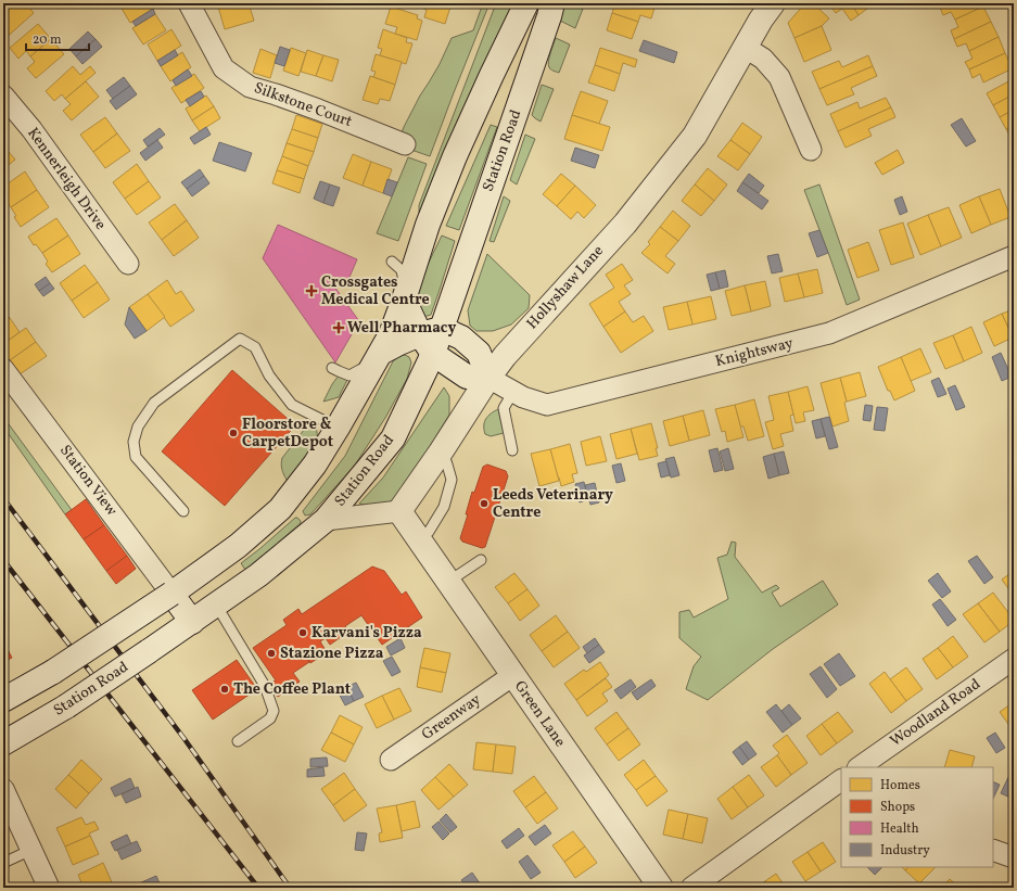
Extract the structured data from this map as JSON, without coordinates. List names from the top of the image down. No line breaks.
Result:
{"streets":{"main road":["Station Road","Hollyshaw Lane","Green Lane"],"street":["Silkstone Court","Kennerleigh Drive","Knightsway","Station View","Woodland Road","Greenway"]},"crossings":[["Hollyshaw Lane","Knightsway"],["Hollyshaw Lane","Green Lane"],["Green Lane","Greenway"]],"places":{"health":["Crossgates Medical Centre","Well Pharmacy"],"other":["Floorstore & CarpetDepot","Leeds Veterinary Centre","Karvani's Pizza","Stazione Pizza","The Coffee Plant"]},"legend":["Homes","Shops","Health","Industry"],"scale_bar":"20 m"}
